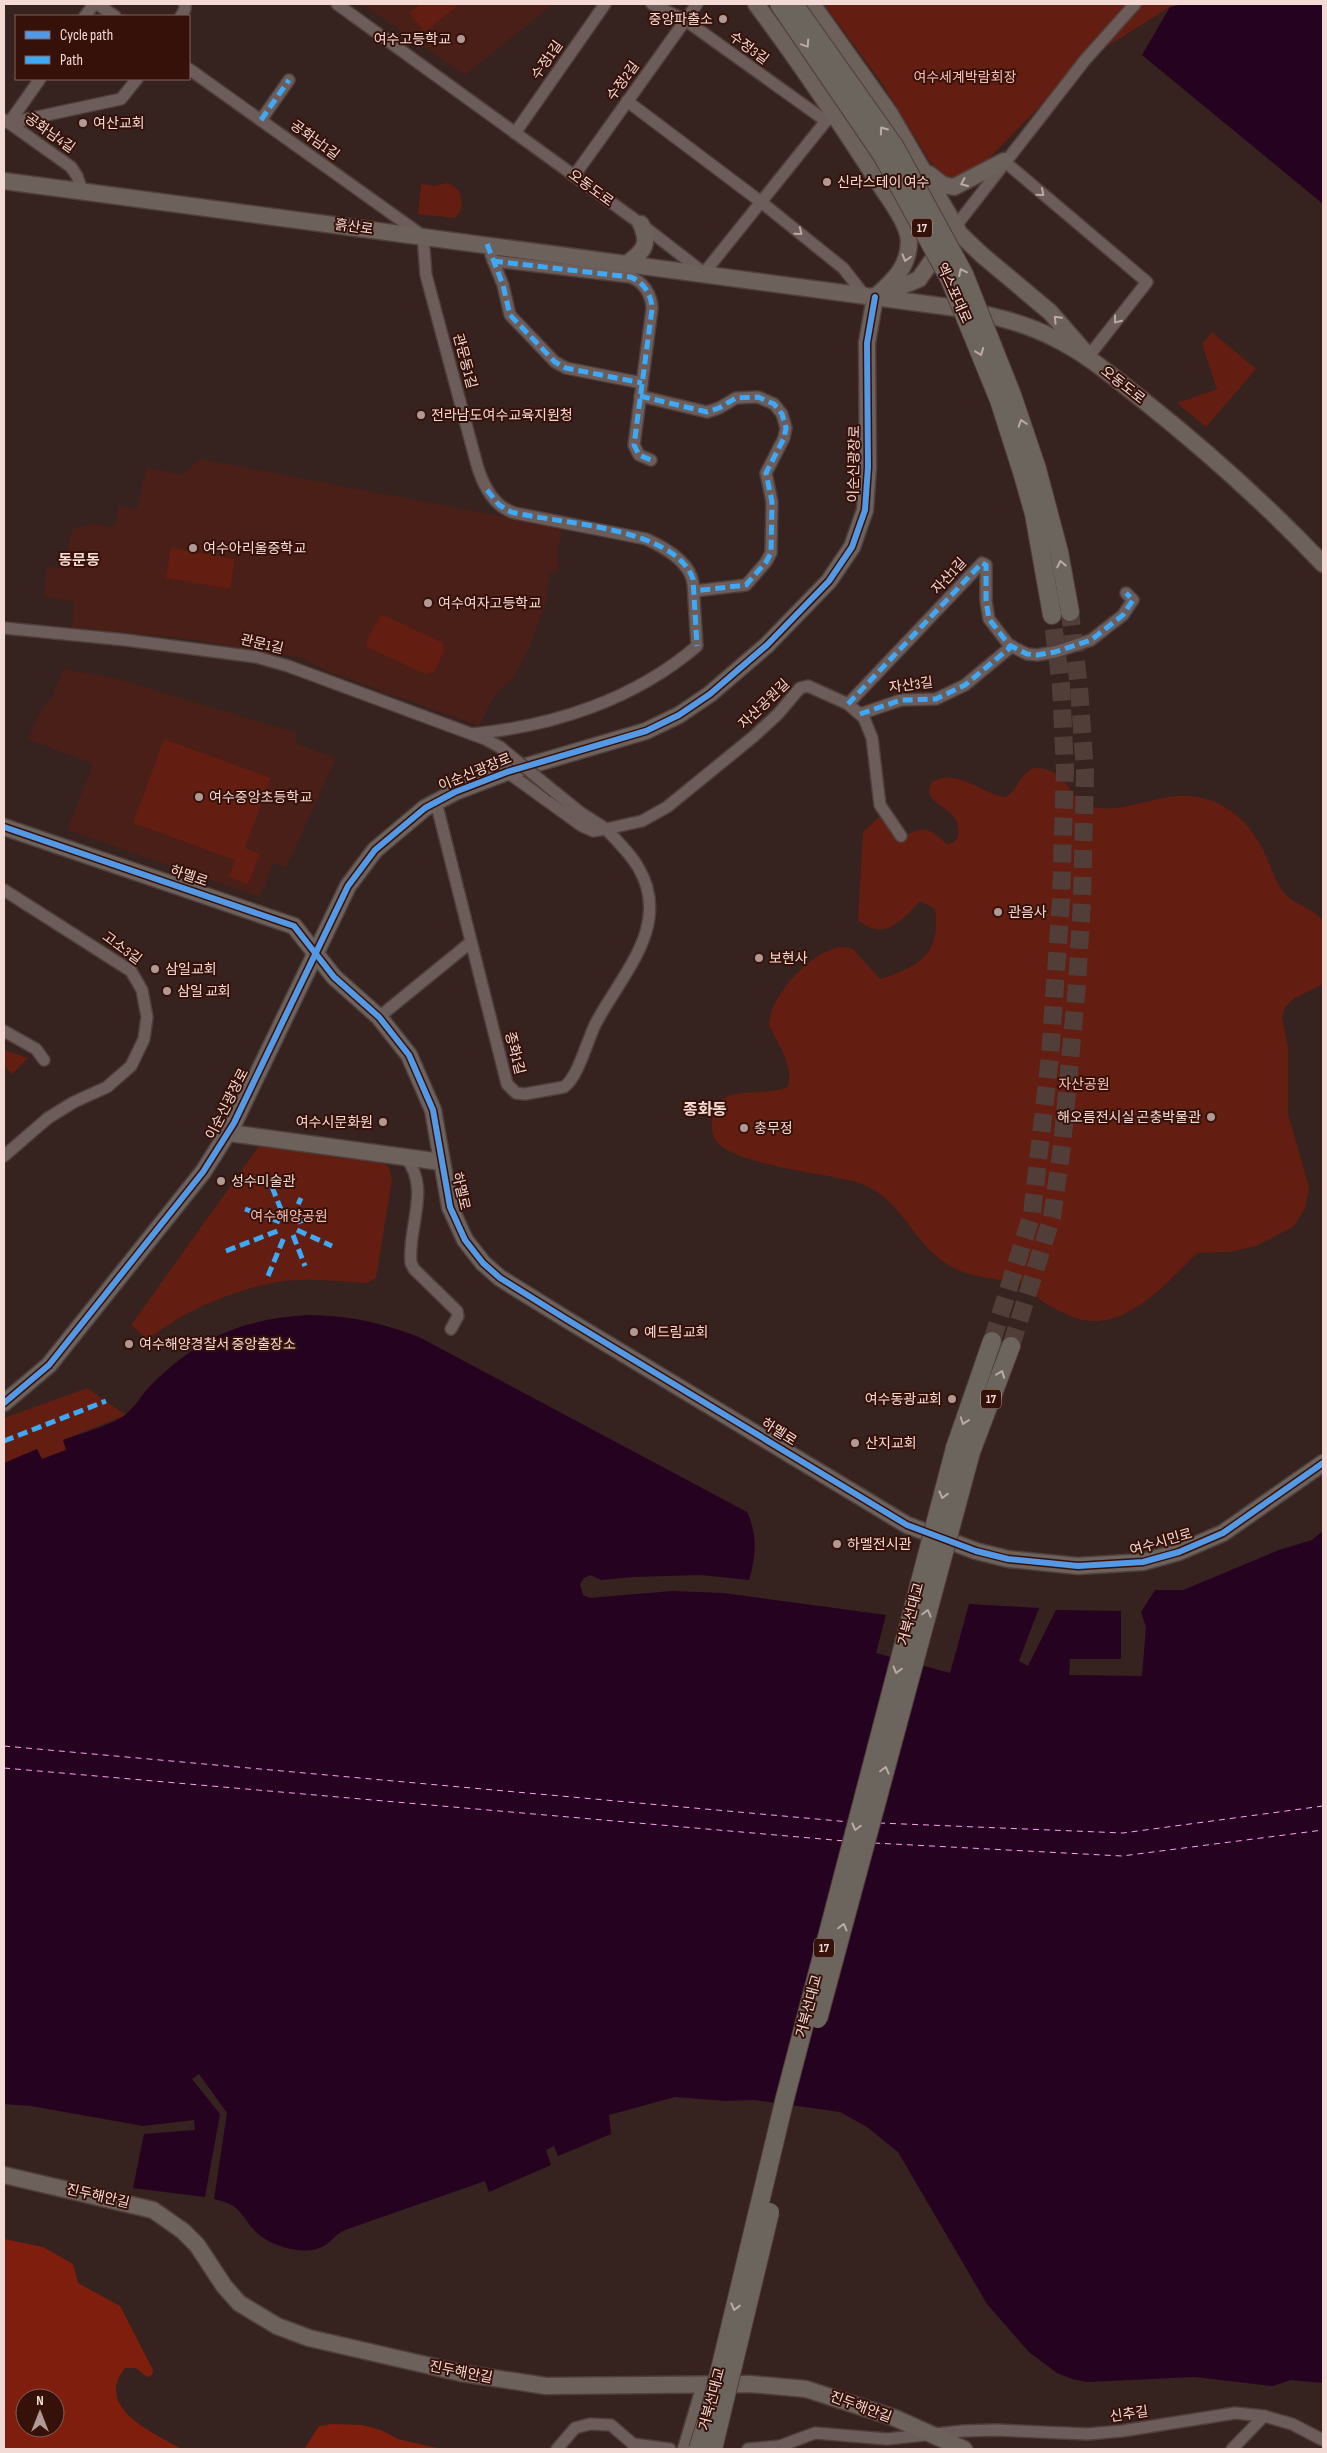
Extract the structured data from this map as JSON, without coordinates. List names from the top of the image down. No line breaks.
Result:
{"streets":{"main road":["17","엑스포대로","거북선대교"],"street":["수정3길","수정1길","수정2길","공화남4길","공화남1길","오동도로","흙산로","관문동1길","이순신광장로","자산1길","관문1길","자산3길","자산공원길","하멜로","고소3길","종화1길","여수시민로","진두해안길","신추길"]},"crossings":[["수정3길","수정2길"],["수정1길","오동도로"],["수정2길","오동도로"],["공화남4길","흙산로"],["공화남1길","흙산로"],["공화남1길","관문동1길"],["오동도로","흙산로"],["오동도로","이순신광장로"],["흙산로","관문동1길"],["17","거북선대교"],["이순신광장로","자산공원길"],["이순신광장로","하멜로"],["이순신광장로","종화1길"],["자산1길","자산3길"],["자산1길","자산공원길"],["관문1길","자산공원길"],["관문1길","종화1길"],["자산3길","자산공원길"],["자산공원길","종화1길"],["하멜로","여수시민로"],["진두해안길","신추길"]],"districts":["동문동","종화동"],"parks":["여수세계박람회장","자산공원","여수해양공원"],"places":["중앙파출소","여수고등학교","여산교회","신라스테이 여수","전라남도여수교육지원청","여수아리울중학교","여수여자고등학교","여수중앙초등학교","관음사","보현사","삼일교회","삼일 교회","해오름전시실 곤충박물관","여수시문화원","충무정","성수미술관","예드림교회","여수해양경찰서 중앙출장소","여수동광교회","산지교회","하멜전시관"],"legend":["Cycle path","Path"],"north":"top"}
